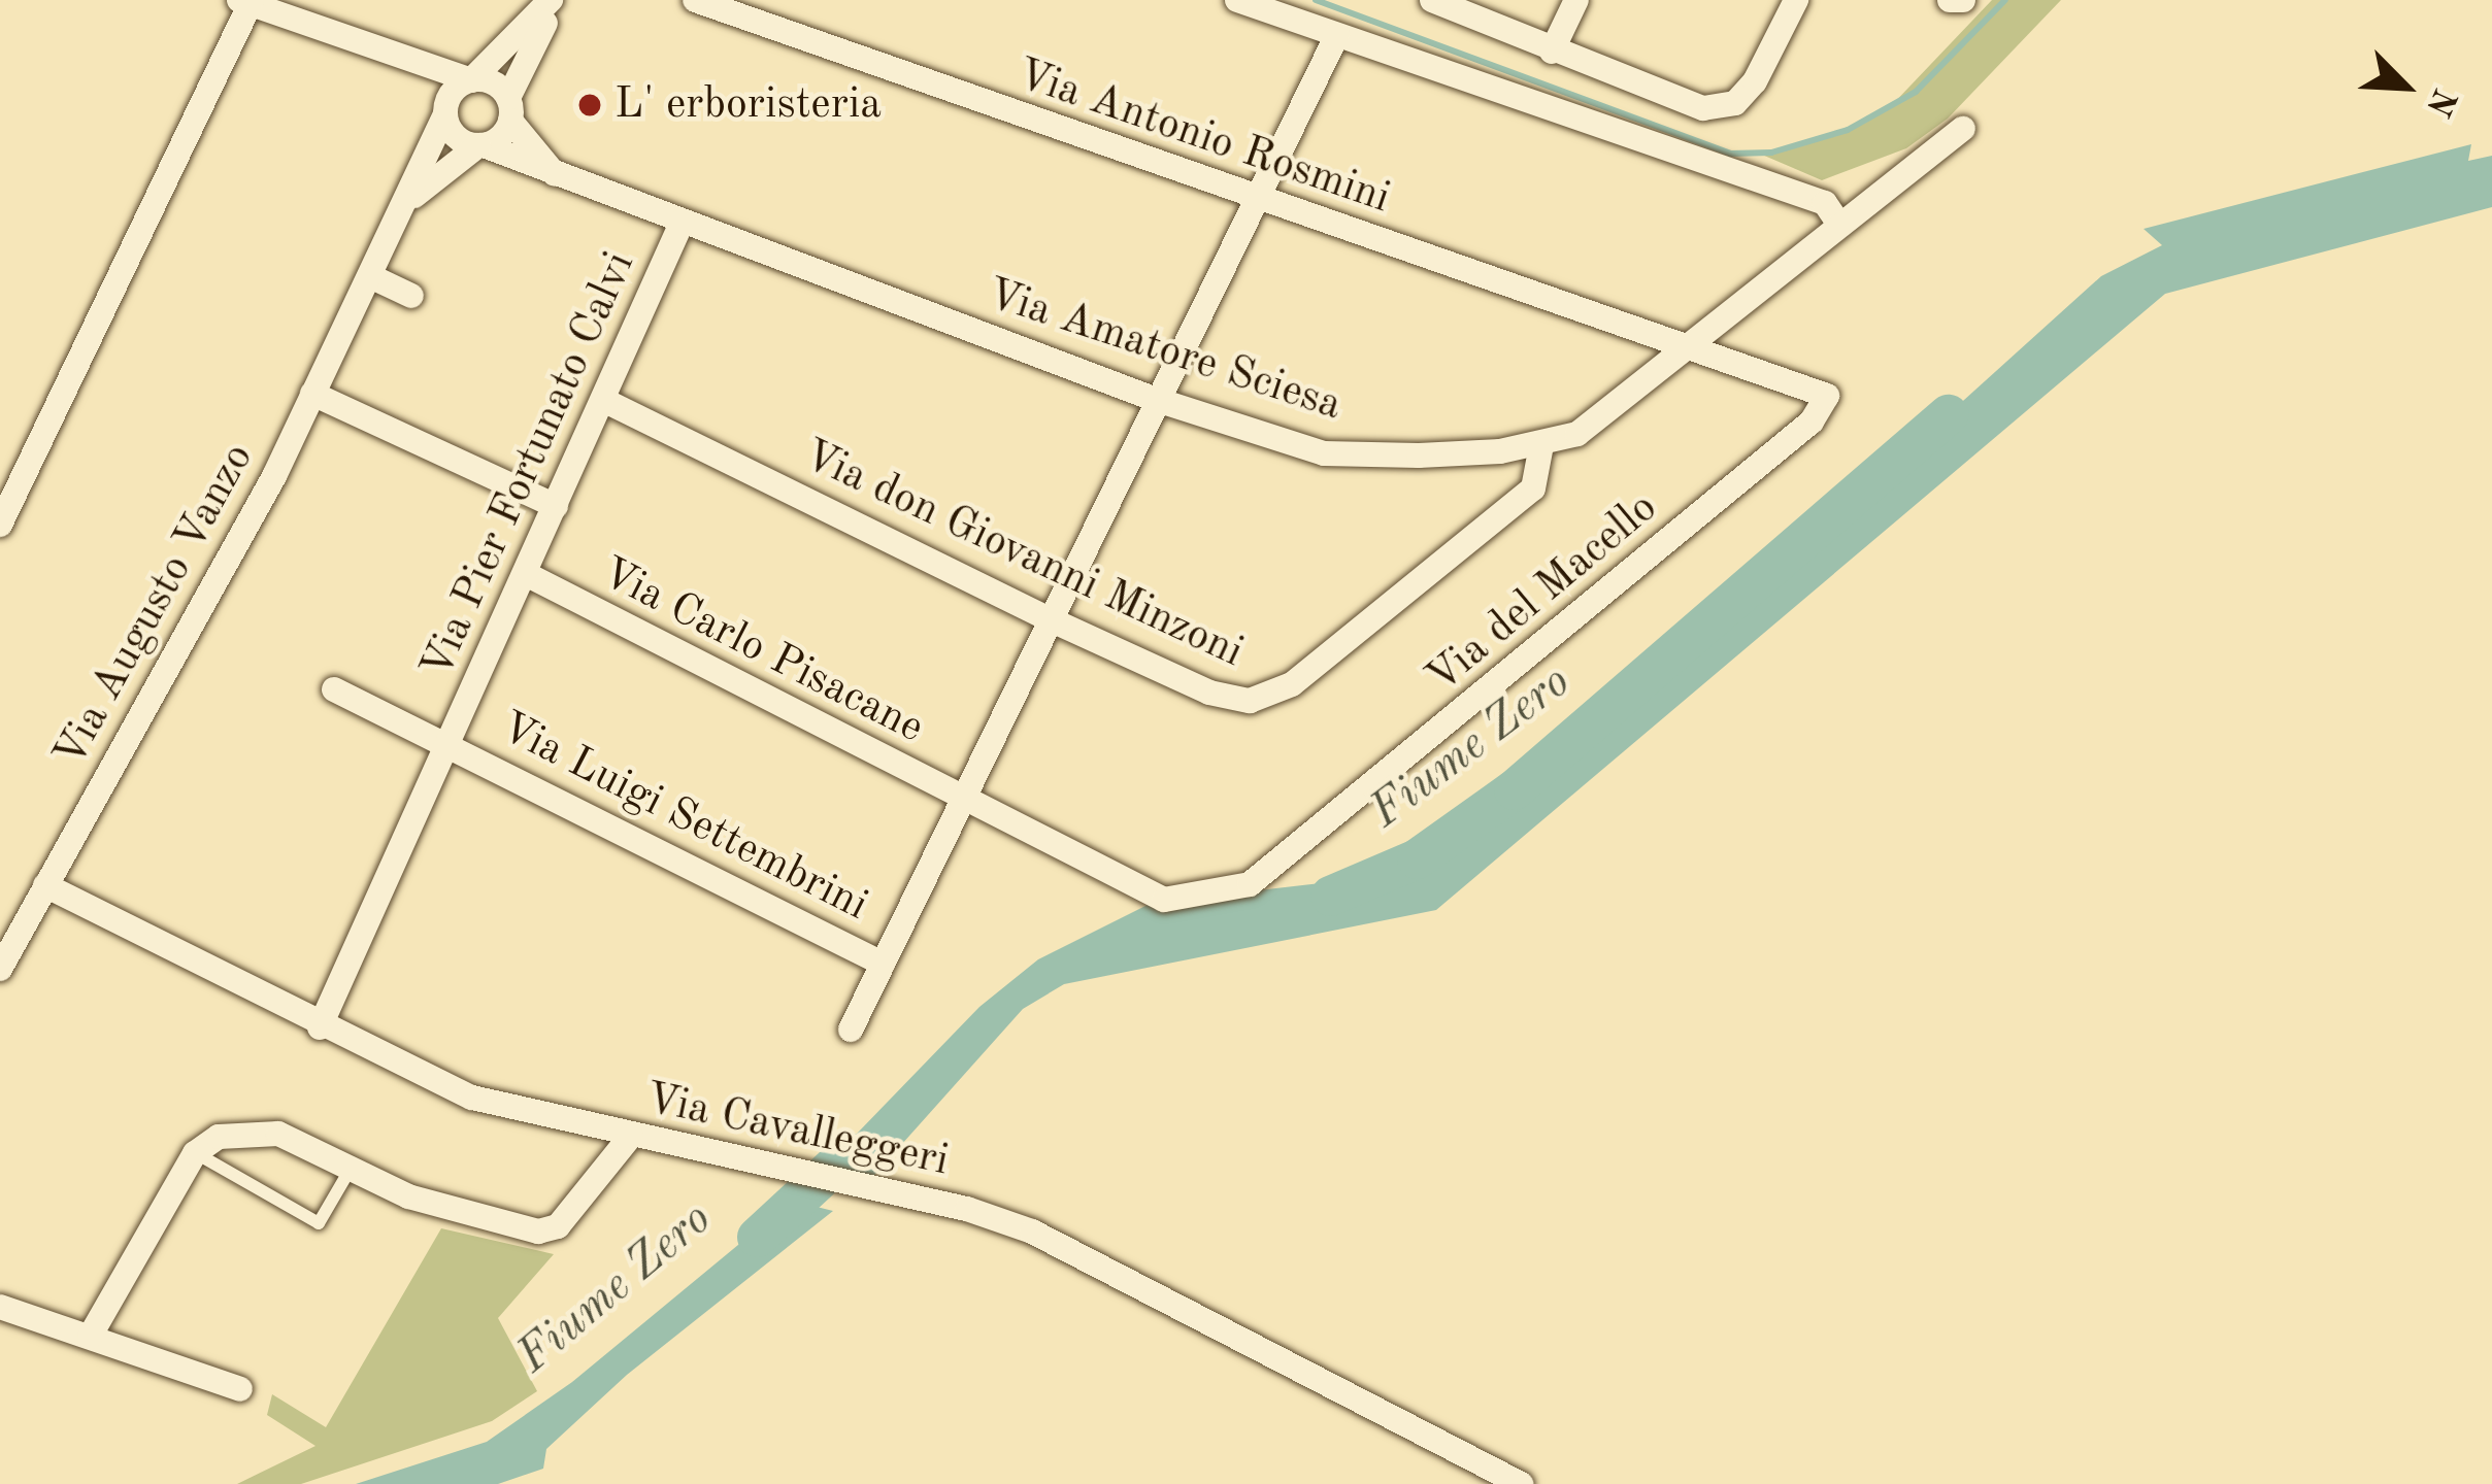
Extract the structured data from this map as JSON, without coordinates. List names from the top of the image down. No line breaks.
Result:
{"streets":{"street":["Via Antonio Rosmini","Via Amatore Sciesa","Via Pier Fortunato Calvi","Via don Giovanni Minzoni","Via del Macello","Via Augusto Vanzo","Via Carlo Pisacane","Via Luigi Settembrini","Via Cavalleggeri"]},"crossings":[["Via Antonio Rosmini","Via Amatore Sciesa"],["Via Antonio Rosmini","Via del Macello"],["Via Amatore Sciesa","Via Pier Fortunato Calvi"],["Via Amatore Sciesa","Via don Giovanni Minzoni"],["Via Amatore Sciesa","Via del Macello"],["Via Amatore Sciesa","Via Augusto Vanzo"],["Via Pier Fortunato Calvi","Via don Giovanni Minzoni"],["Via Pier Fortunato Calvi","Via Carlo Pisacane"],["Via Pier Fortunato Calvi","Via Luigi Settembrini"],["Via Pier Fortunato Calvi","Via Cavalleggeri"],["Via del Macello","Via Carlo Pisacane"],["Via Augusto Vanzo","Via Cavalleggeri"]],"water":["Fiume Zero"],"places":["L' erboristeria"],"north":"bottom right"}
